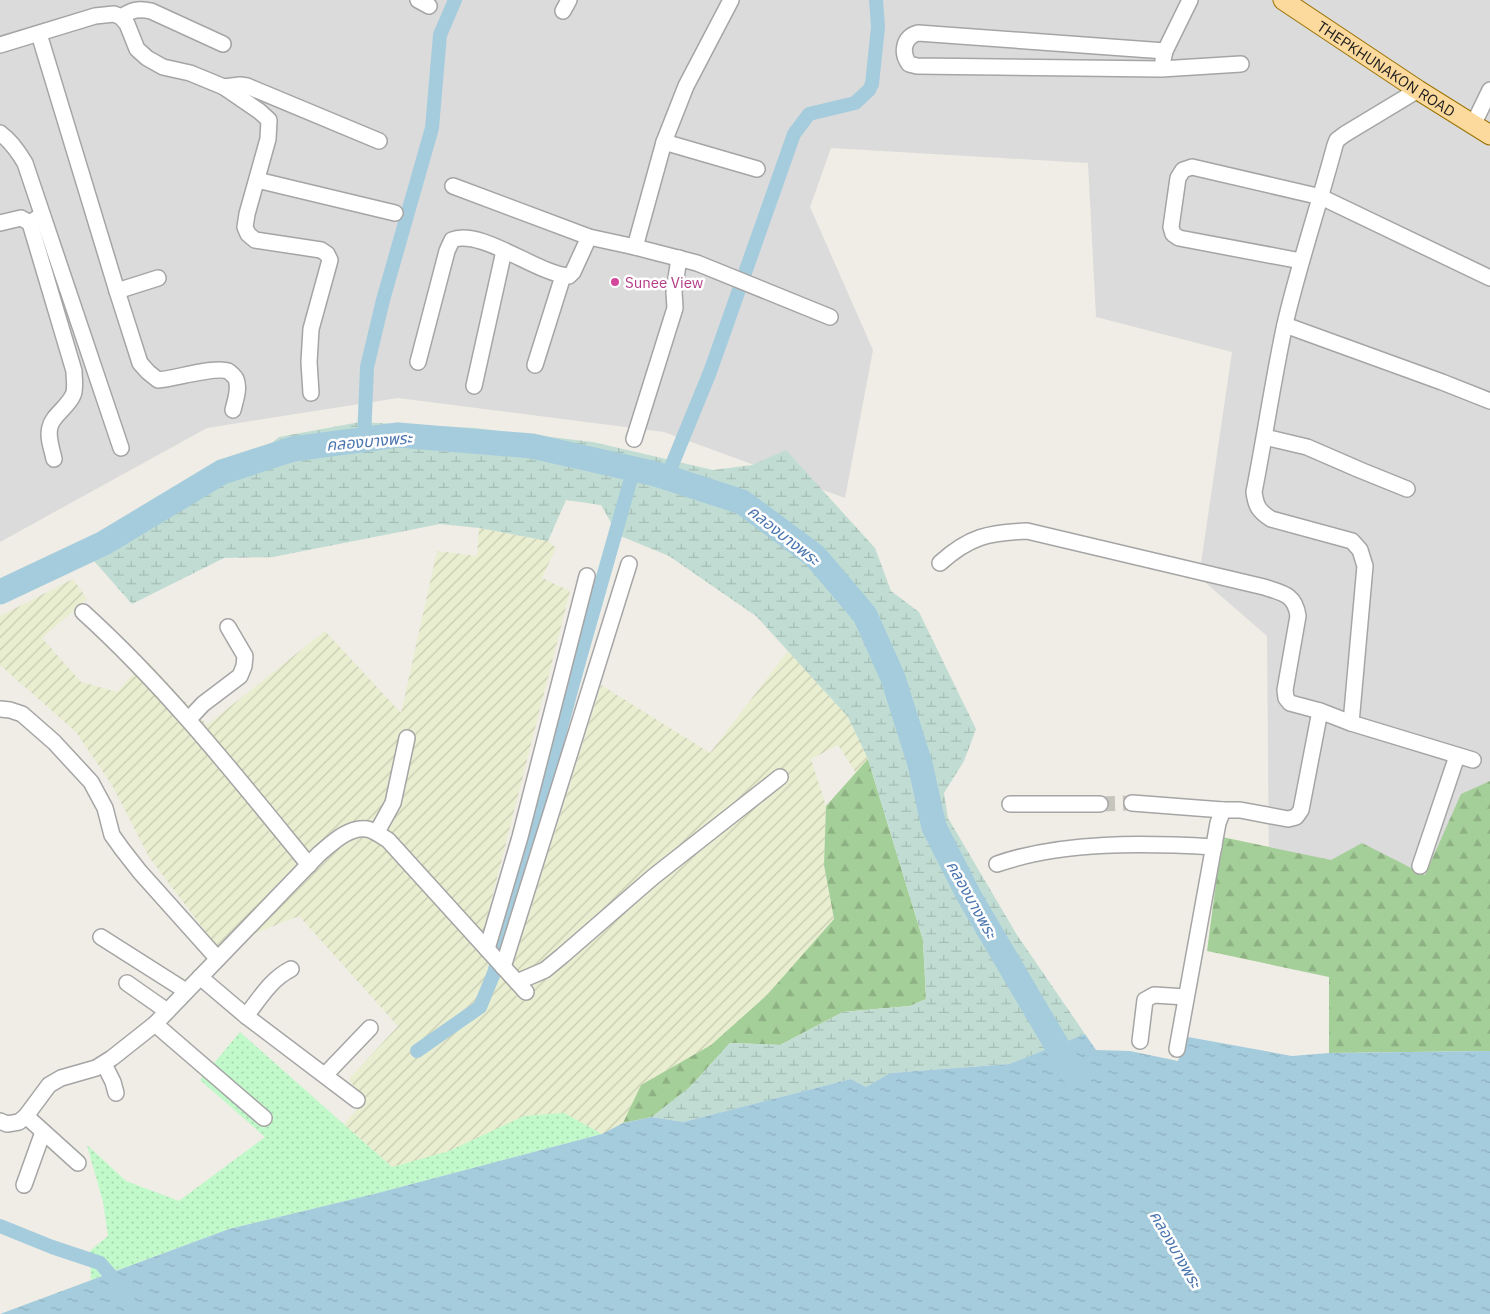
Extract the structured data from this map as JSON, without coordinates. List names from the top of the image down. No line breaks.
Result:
{"streets":{"main road":["THEPKHUNAKON ROAD"]},"water":["คลองบางพระ"],"places":["Sunee View"]}
